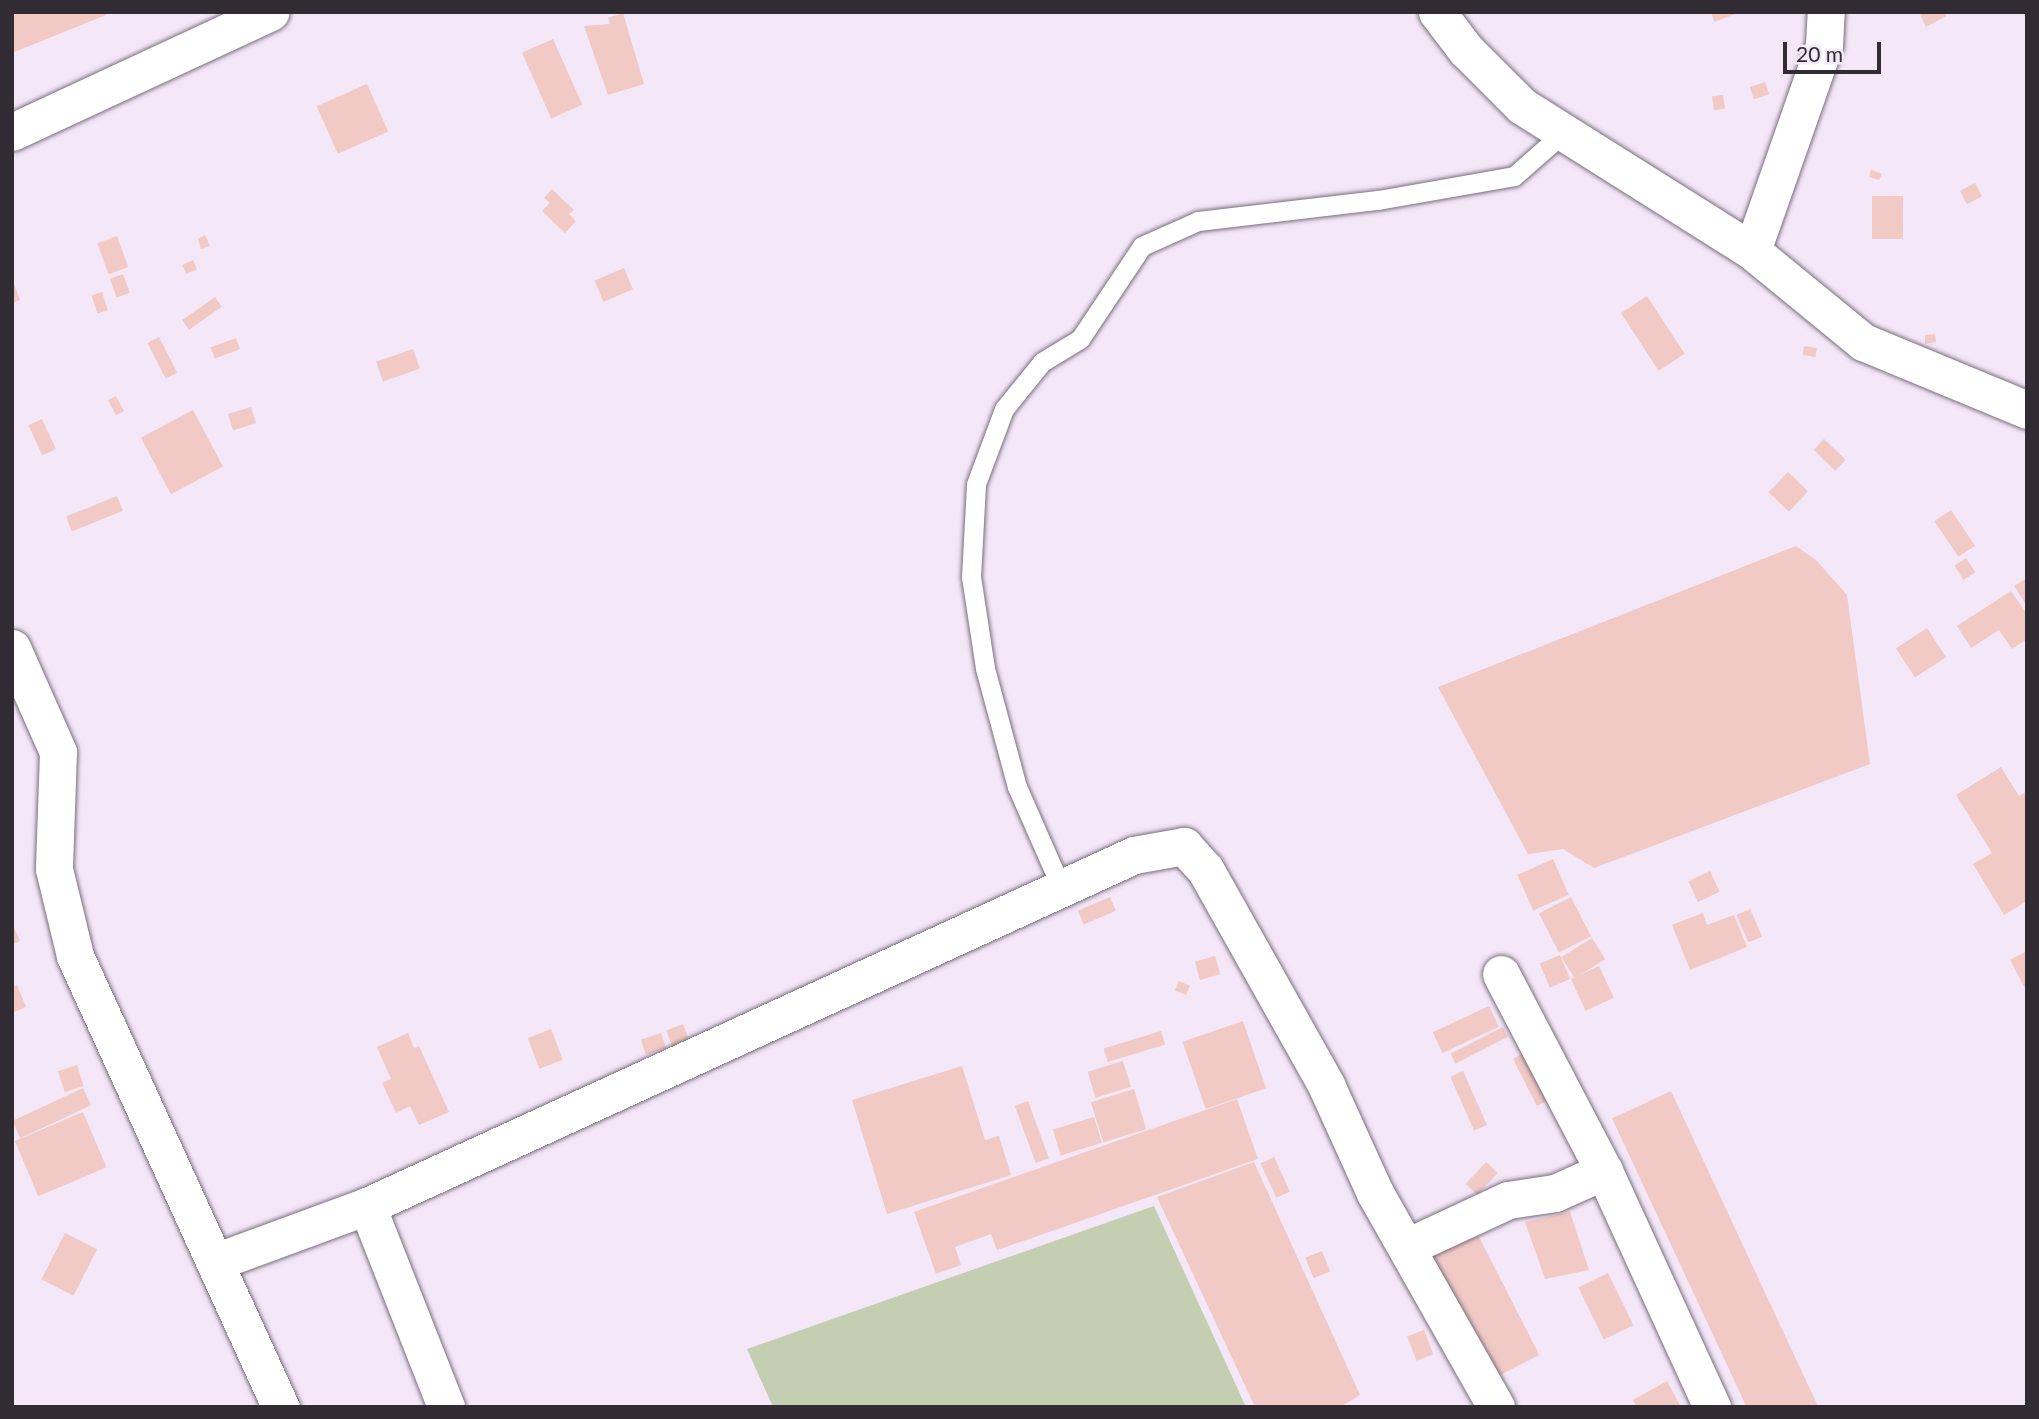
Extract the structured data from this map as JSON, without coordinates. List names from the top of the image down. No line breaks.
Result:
{"scale_bar":"20 m"}
